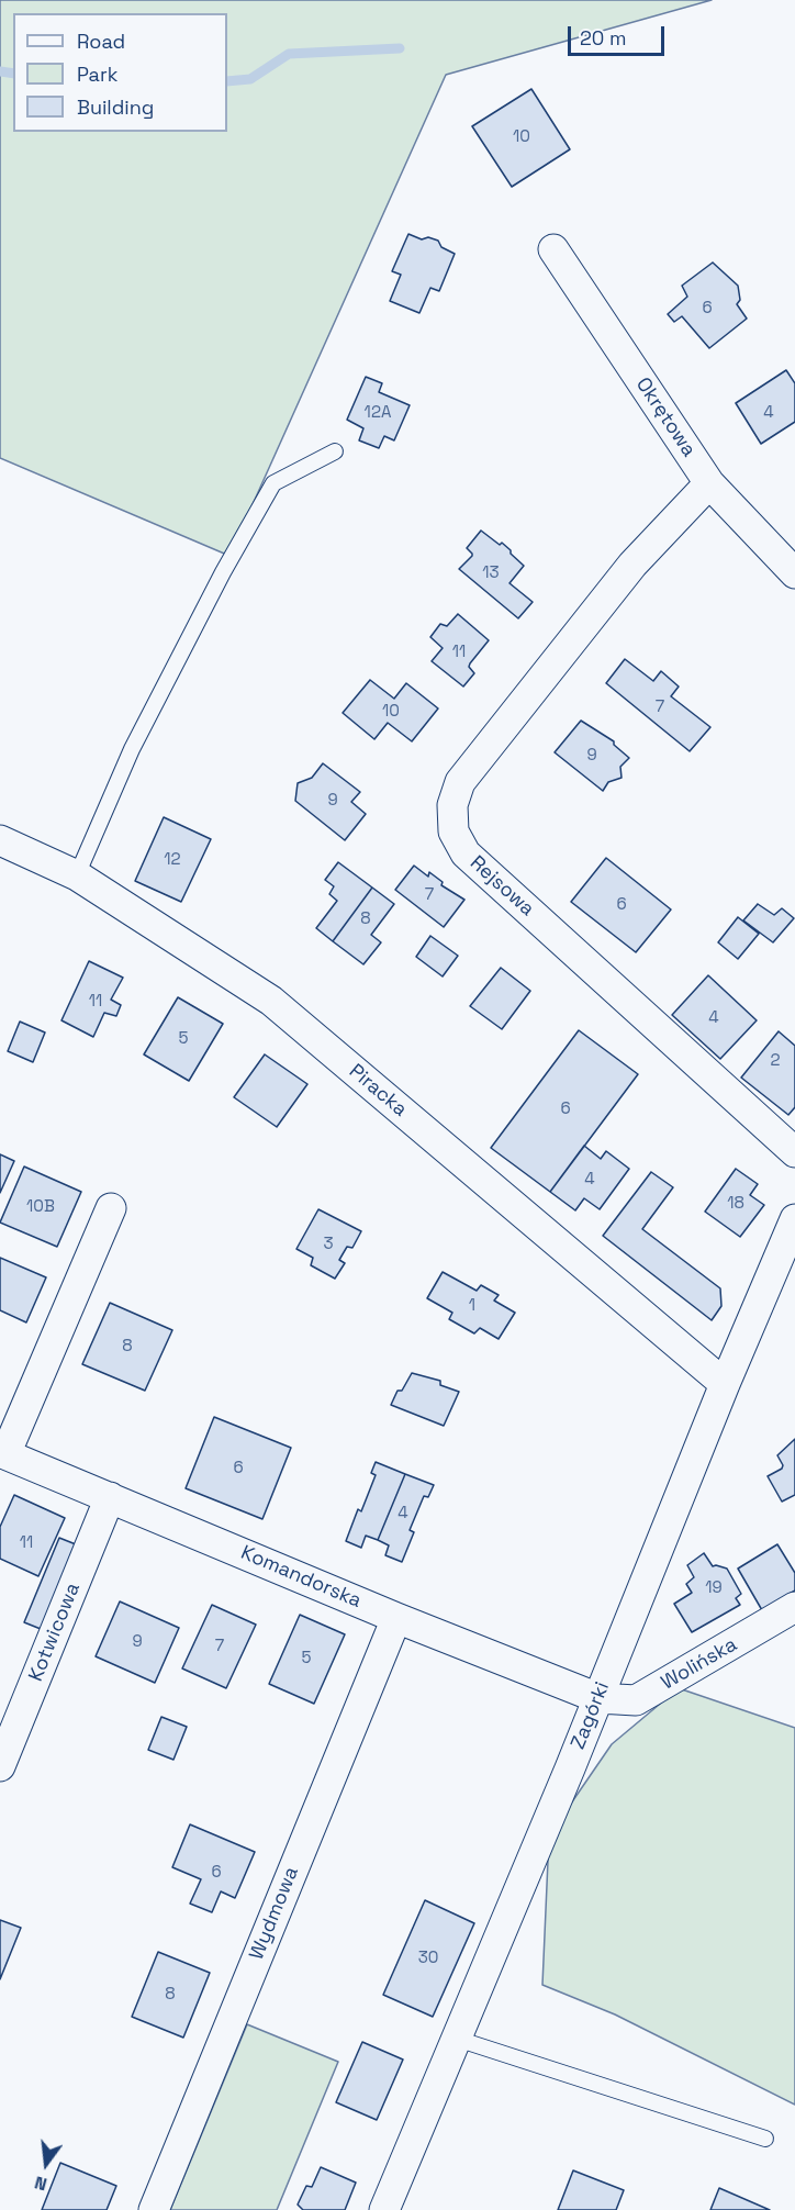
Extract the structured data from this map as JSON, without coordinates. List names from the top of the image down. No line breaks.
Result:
{"streets":{"street":["Okrętowa","Rejsowa","Piracka","Komandorska","Kotwicowa","Wolińska","Zagórki","Wydmowa"]},"crossings":[["Okrętowa","Rejsowa"],["Piracka","Zagórki"],["Komandorska","Kotwicowa"],["Komandorska","Wolińska"],["Komandorska","Zagórki"],["Komandorska","Wydmowa"],["Wolińska","Zagórki"]],"house_numbers":["10","6","12A","4","13","11","7","10","9","9","12","7","6","8","11","4","5","2","6","4","18","10B","3","1","8","6","4","11","19","9","7","5","6","30","8"],"legend":["Road","Park","Building"],"scale_bar":"20 m","north":"bottom"}
